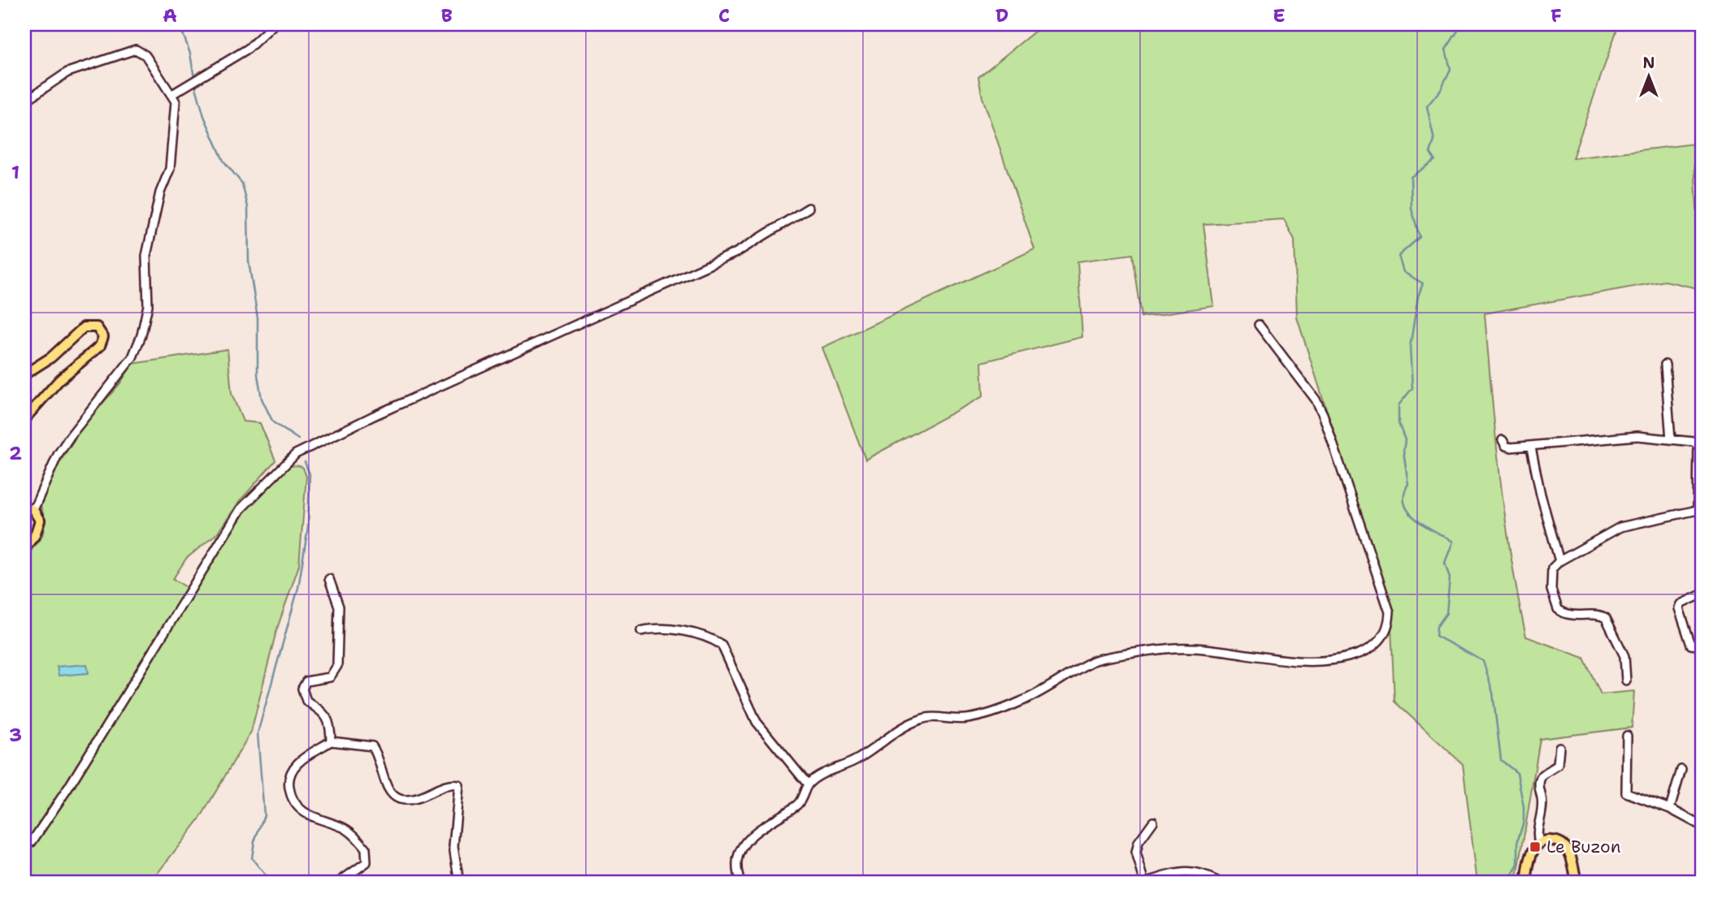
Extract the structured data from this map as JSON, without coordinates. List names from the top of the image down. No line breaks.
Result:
{"places":{"transit":["Le Buzon"]},"north":"top","grid":{"columns":["A","B","C","D","E","F"],"rows":["1","2","3"]}}
